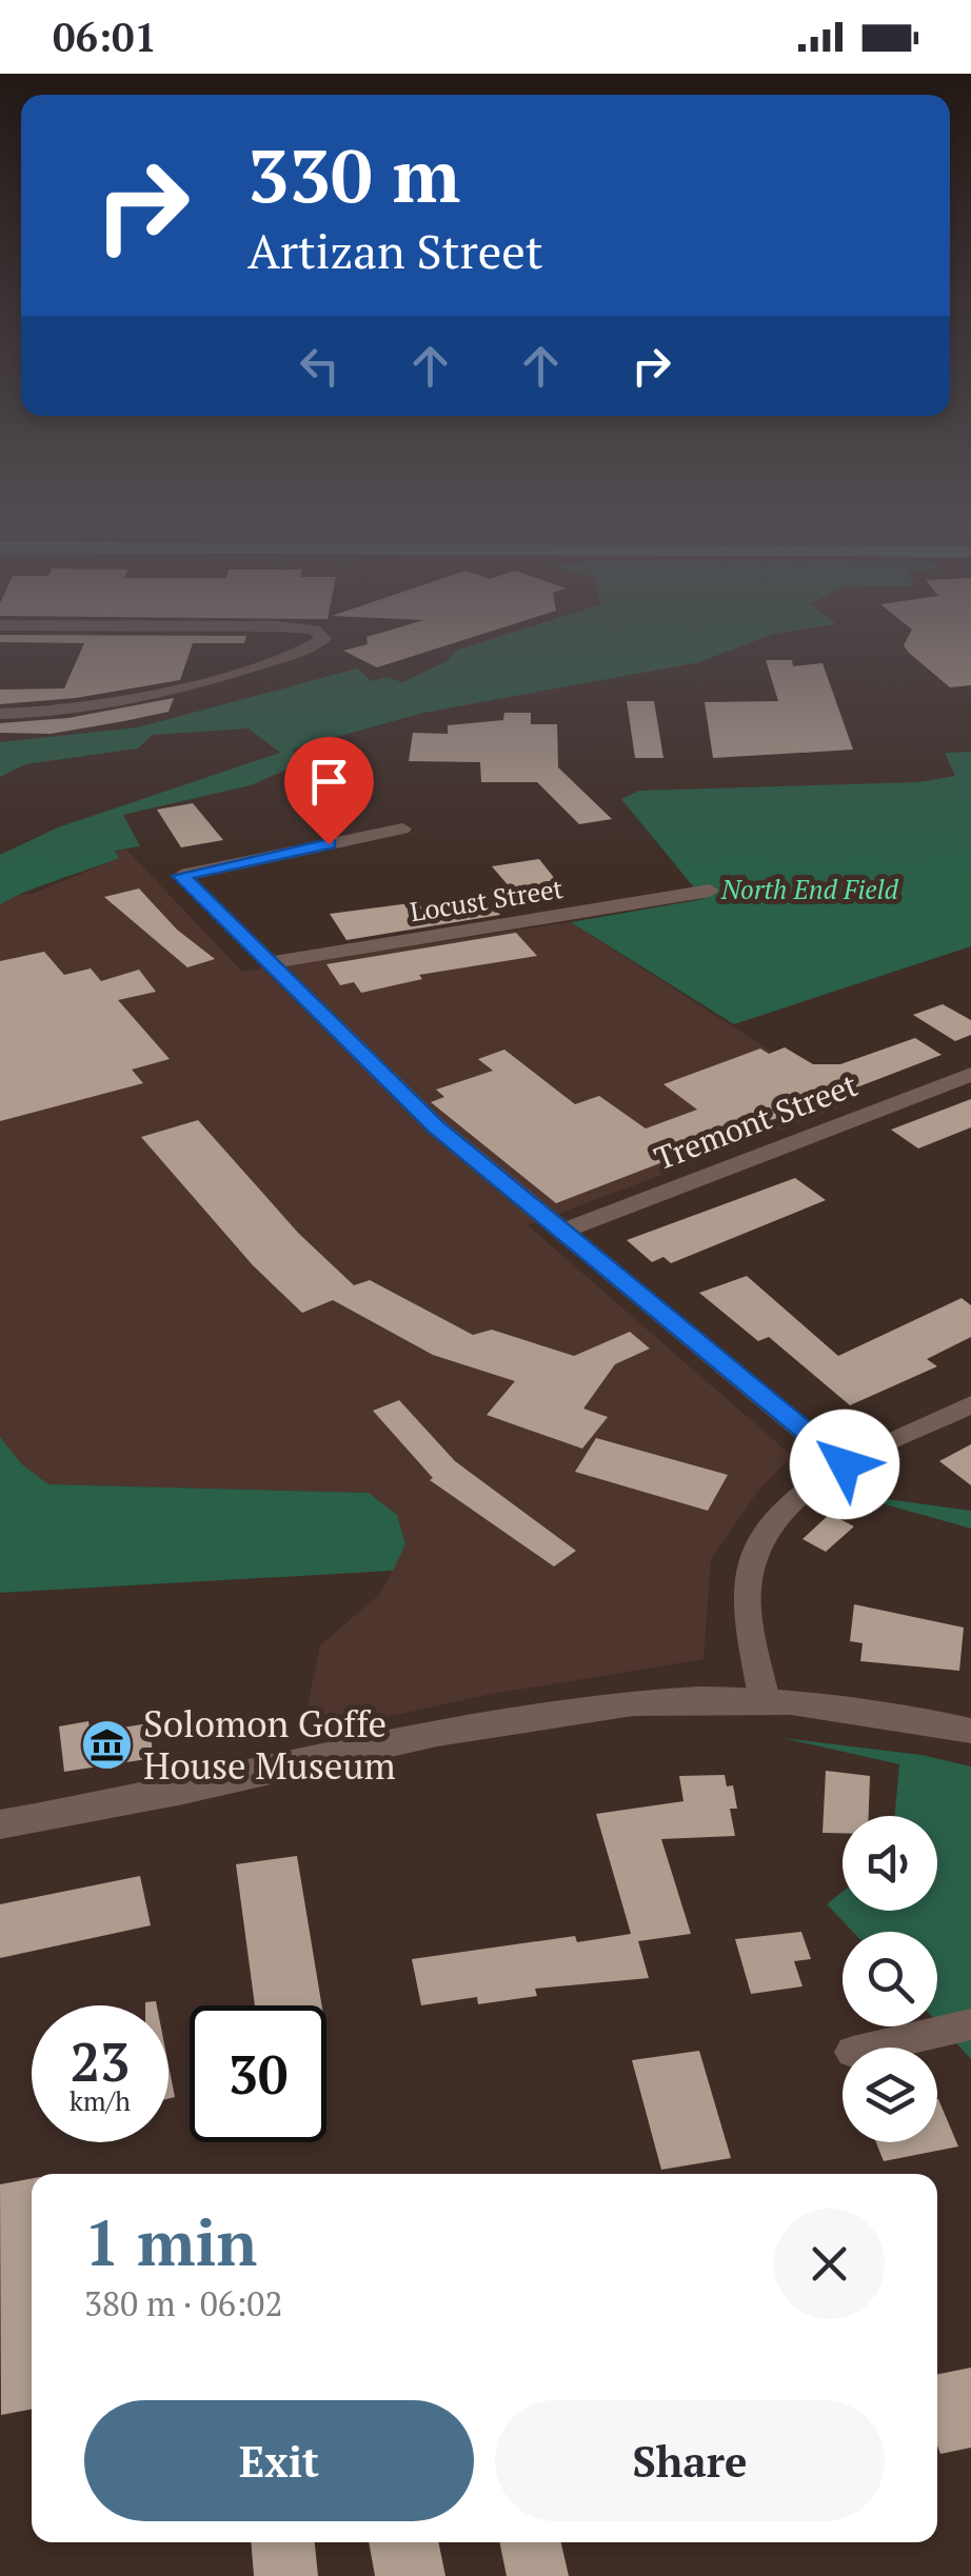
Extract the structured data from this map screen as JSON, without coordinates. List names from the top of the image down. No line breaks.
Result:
{"streets":{"street":["Locust Street","Tremont Street"]},"parks":["North End Field"],"places":{"museum":["Solomon Goffe House Museum"]},"page":{"status":"06:01","turn":["330 m","Artizan Street"],"speed":"23 km/h","limit":"30","heading":["1 min","380 m · 06:02"],"buttons":["Exit","Share"]}}
